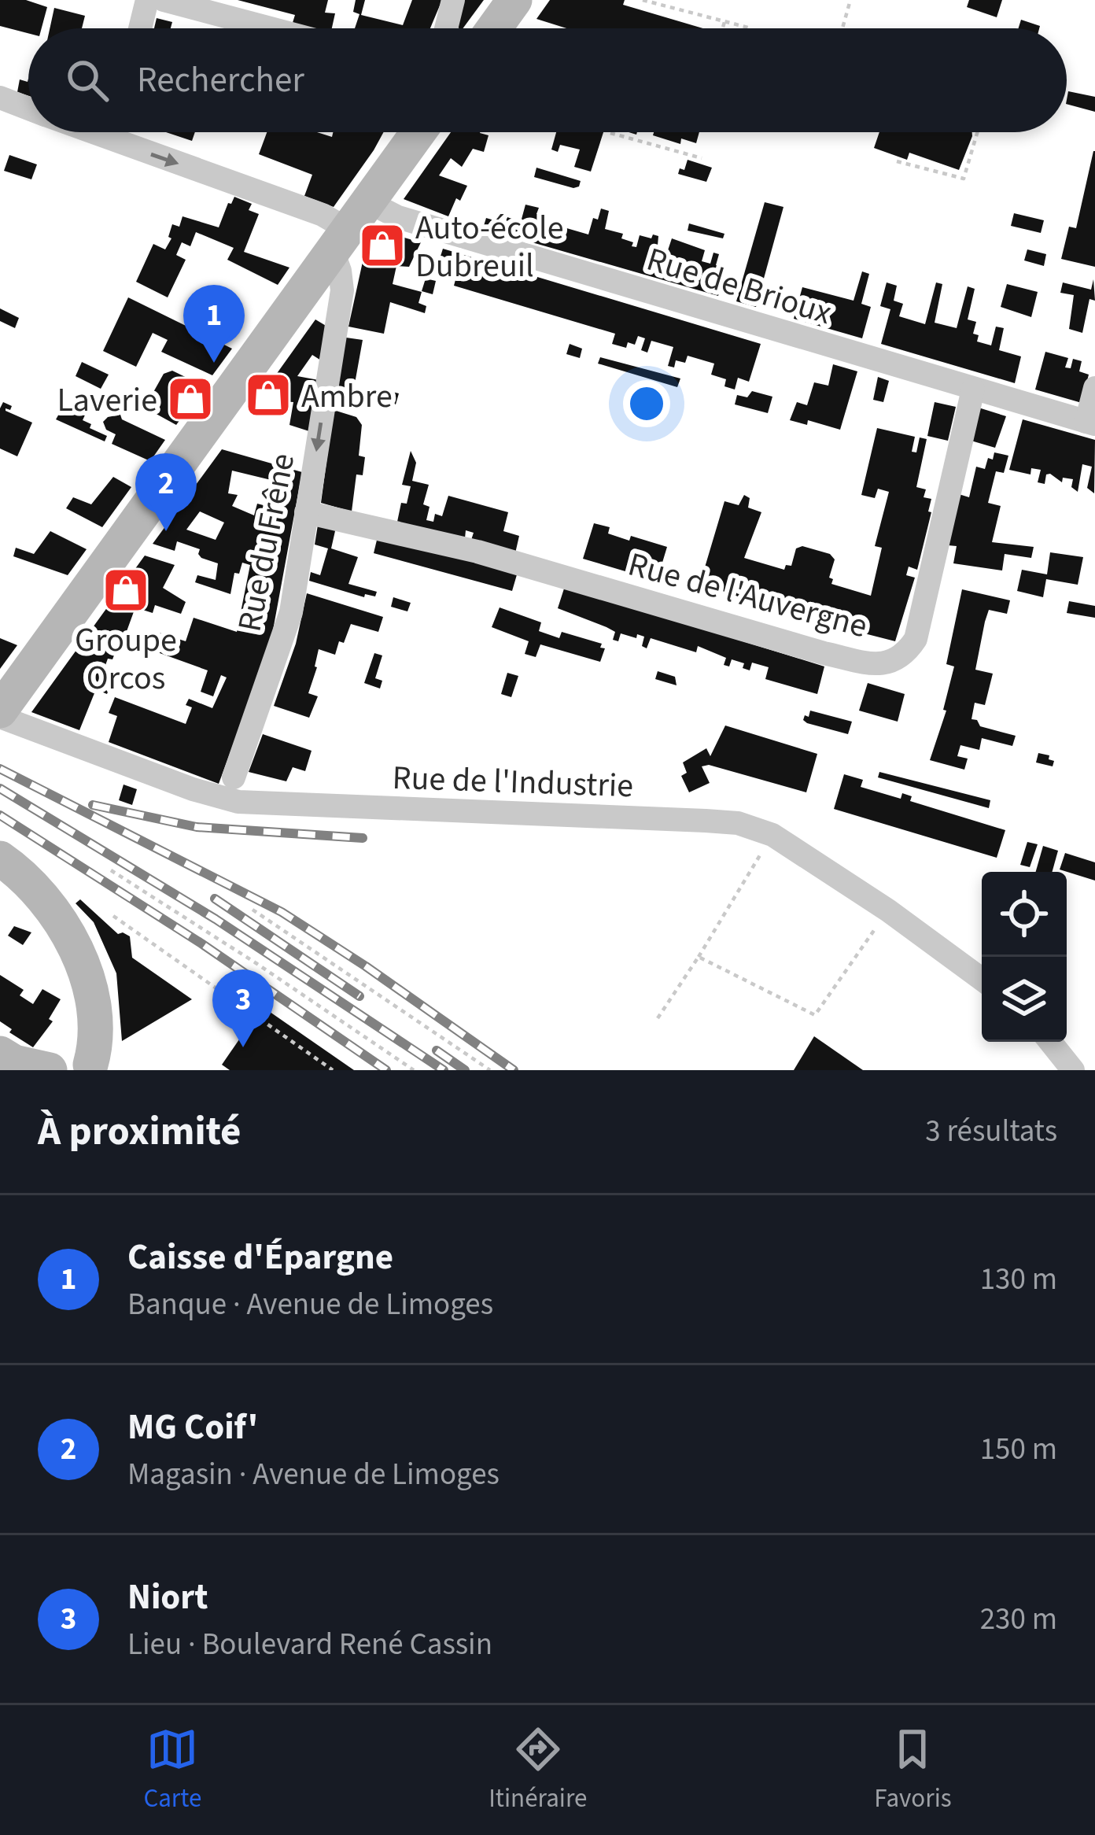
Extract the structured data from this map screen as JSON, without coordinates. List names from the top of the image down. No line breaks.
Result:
{"streets":{"street":["Rue de Brioux","Rue du Frêne","Rue de l'Auvergne","Rue de l'Industrie"]},"crossings":[["Rue de Brioux","Rue du Frêne"],["Rue de Brioux","Rue de l'Auvergne"],["Rue du Frêne","Rue de l'Auvergne"]],"one_way":["Rue du Frêne"],"places":{"shop":["Auto-école Dubreuil","Ambre","Laverie","Groupe Orcos"]},"page":{"search":"Rechercher","pins":["1","2","3"],"heading":["À proximité","3 résultats"],"list":[{"mark":"1","name":"Caisse d'Épargne","note":"Banque · Avenue de Limoges","value":"130 m"},{"mark":"2","name":"MG Coif'","note":"Magasin · Avenue de Limoges","value":"150 m"},{"mark":"3","name":"Niort","note":"Lieu · Boulevard René Cassin","value":"230 m"}],"nav":["Carte","Itinéraire","Favoris"]}}
